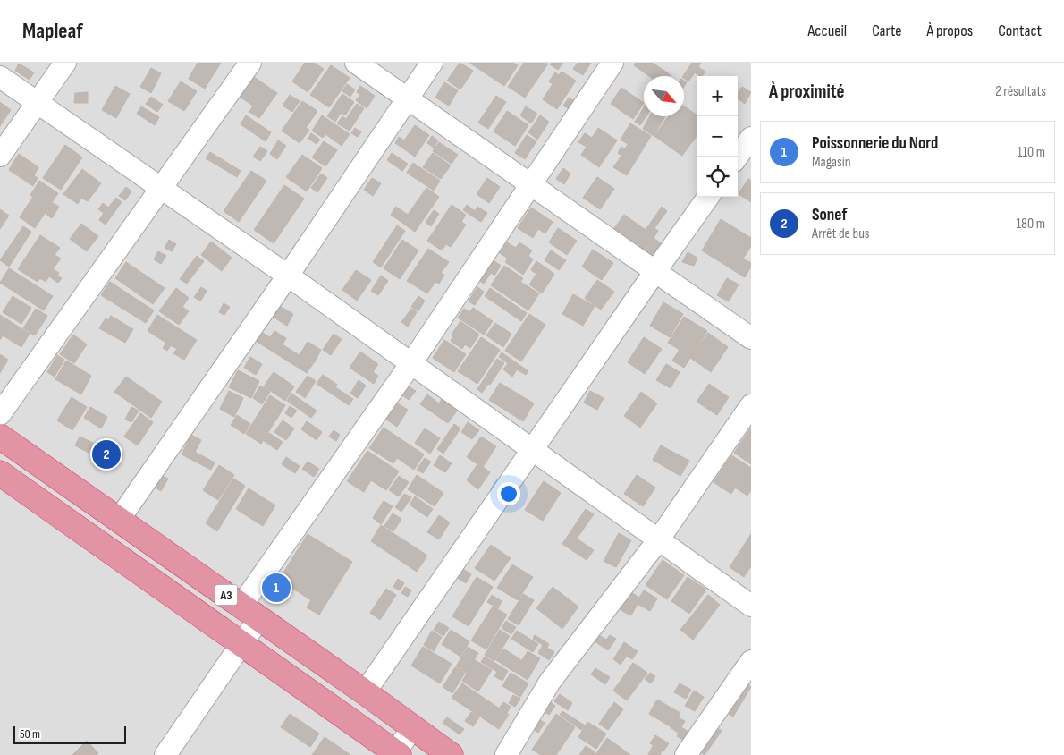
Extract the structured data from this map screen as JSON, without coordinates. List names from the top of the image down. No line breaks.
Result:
{"streets":{"highway":["A3"]},"scale_bar":"50 m","north":"bottom right","page":{"header":"Mapleaf","nav":["Accueil","Carte","À propos","Contact"],"heading":["À proximité","2 résultats"],"map_buttons":["+","−"],"list":[{"mark":"1","name":"Poissonnerie du Nord","note":"Magasin","value":"110 m"},{"mark":"2","name":"Sonef","note":"Arrêt de bus","value":"180 m"}],"pins":["2","1"],"scale":"50 m"}}
